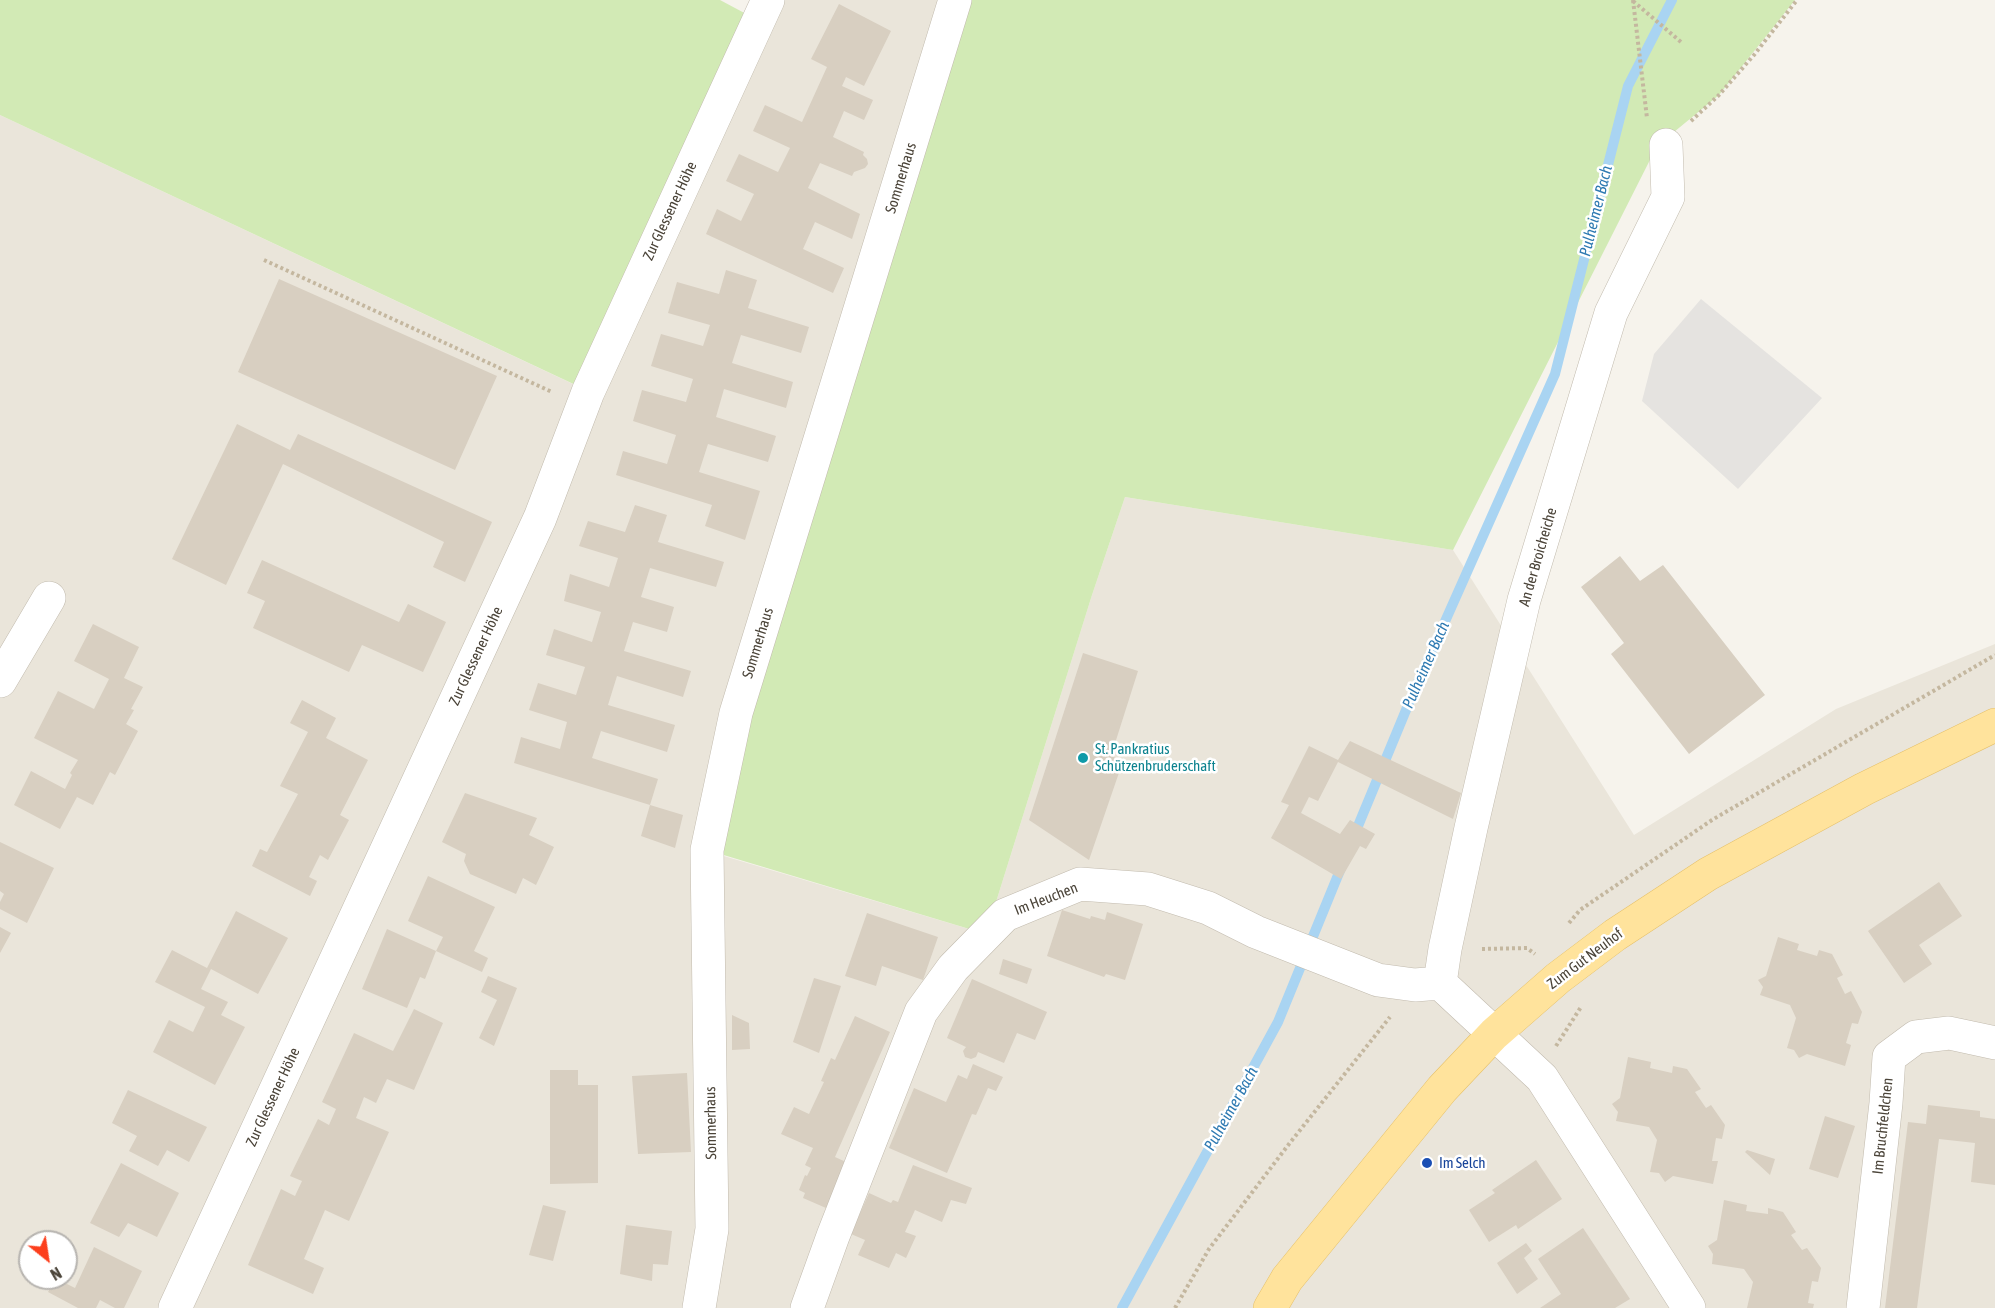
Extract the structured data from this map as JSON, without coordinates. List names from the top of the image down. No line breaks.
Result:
{"streets":{"main road":["Zum Gut Neuhof"],"street":["Sommerhaus","Zur Glessener Höhe","An der Broicheiche","Im Heuchen","Im Bruchfeldchen"]},"crossings":[["An der Broicheiche","Im Heuchen"]],"water":["Pulheimer Bach"],"places":["St. Pankratius Schützenbruderschaft","Im Selch"],"north":"bottom right"}
